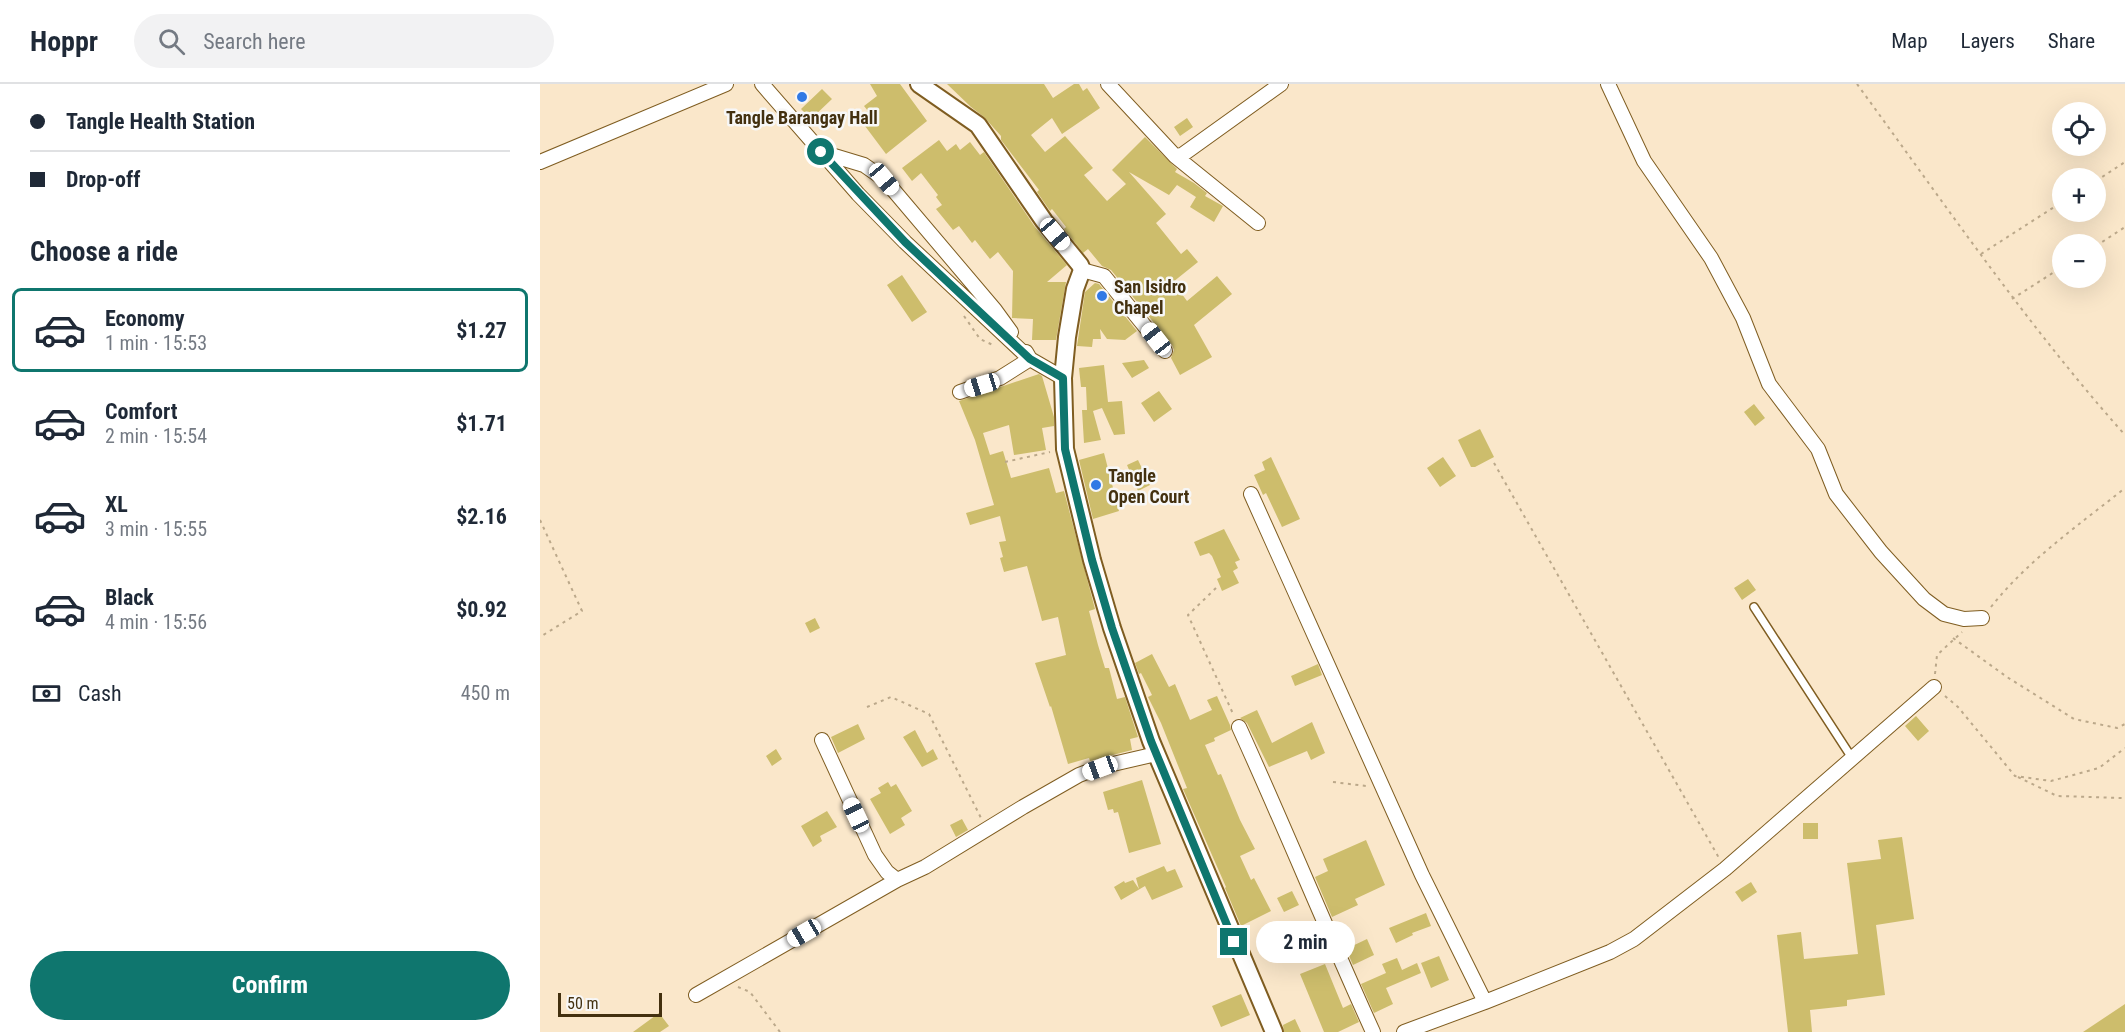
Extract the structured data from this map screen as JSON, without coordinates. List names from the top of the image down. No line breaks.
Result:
{"places":["Tangle Barangay Hall","San Isidro Chapel","Tangle Open Court"],"scale_bar":"50 m","page":{"header":"Hoppr","search":"Search here","nav":["Map","Layers","Share"],"banner":["Tangle Health Station","Drop-off"],"map_buttons":["+","−"],"heading":"Choose a ride","list":[{"name":"Economy","note":"1 min · 15:53","value":"$1.27"},{"name":"Comfort","note":"2 min · 15:54","value":"$1.71"},{"name":"XL","note":"3 min · 15:55","value":"$2.16"},{"name":"Black","note":"4 min · 15:56","value":"$0.92"}],"pay":["Cash","450 m"],"bubble":"2 min","buttons":"Confirm","scale":"50 m"}}
